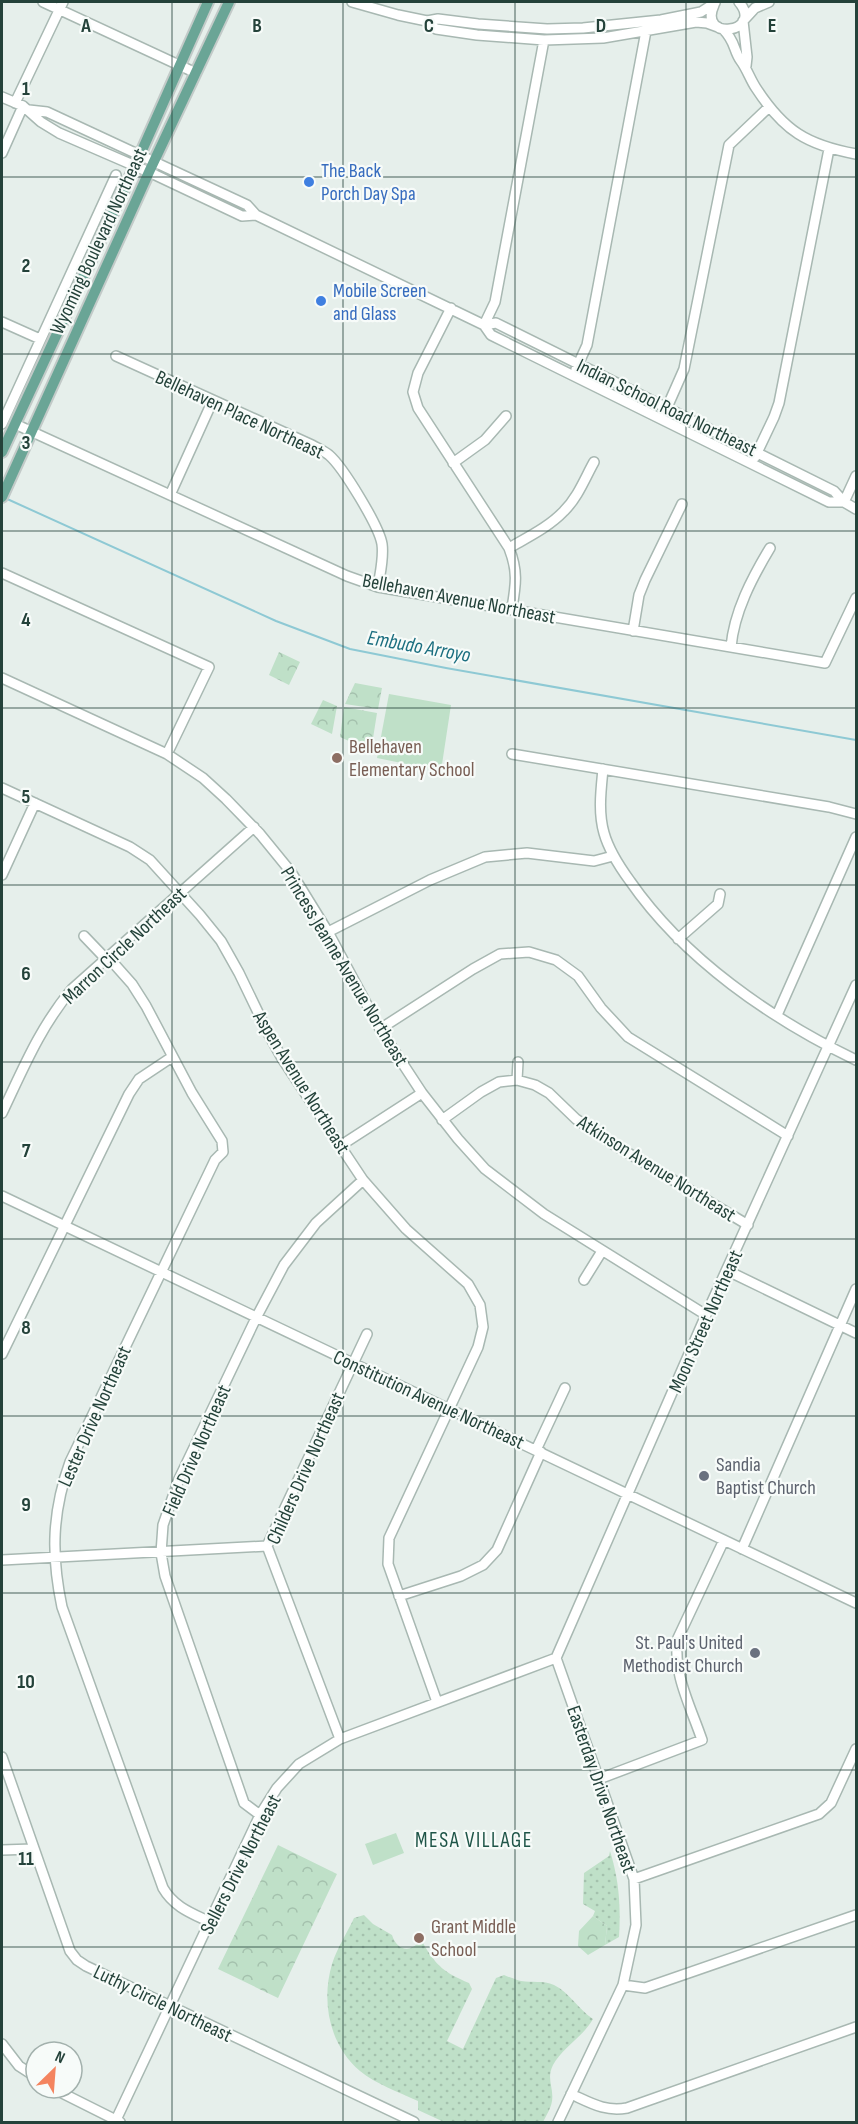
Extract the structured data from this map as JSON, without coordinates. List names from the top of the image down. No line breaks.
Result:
{"streets":{"main road":["Wyoming Boulevard Northeast"],"street":["Indian School Road Northeast","Bellehaven Place Northeast","Bellehaven Avenue Northeast","Marron Circle Northeast","Princess Jeanne Avenue Northeast","Aspen Avenue Northeast","Atkinson Avenue Northeast","Moon Street Northeast","Constitution Avenue Northeast","Lester Drive Northeast","Field Drive Northeast","Childers Drive Northeast","Easterday Drive Northeast","Sellers Drive Northeast","Luthy Circle Northeast"]},"crossings":[["Wyoming Boulevard Northeast","Indian School Road Northeast"],["Wyoming Boulevard Northeast","Bellehaven Avenue Northeast"],["Bellehaven Place Northeast","Bellehaven Avenue Northeast"],["Marron Circle Northeast","Princess Jeanne Avenue Northeast"],["Marron Circle Northeast","Aspen Avenue Northeast"],["Marron Circle Northeast","Lester Drive Northeast"],["Princess Jeanne Avenue Northeast","Moon Street Northeast"],["Aspen Avenue Northeast","Constitution Avenue Northeast"],["Aspen Avenue Northeast","Field Drive Northeast"],["Aspen Avenue Northeast","Sellers Drive Northeast"],["Atkinson Avenue Northeast","Moon Street Northeast"],["Moon Street Northeast","Constitution Avenue Northeast"],["Moon Street Northeast","Easterday Drive Northeast"],["Moon Street Northeast","Sellers Drive Northeast"],["Constitution Avenue Northeast","Lester Drive Northeast"],["Constitution Avenue Northeast","Field Drive Northeast"],["Constitution Avenue Northeast","Childers Drive Northeast"],["Lester Drive Northeast","Sellers Drive Northeast"],["Field Drive Northeast","Sellers Drive Northeast"],["Childers Drive Northeast","Sellers Drive Northeast"],["Easterday Drive Northeast","Sellers Drive Northeast"],["Sellers Drive Northeast","Luthy Circle Northeast"]],"districts":["MESA VILLAGE"],"water":["Embudo Arroyo"],"places":["The Back Porch Day Spa","Mobile Screen and Glass","Bellehaven Elementary School","Sandia Baptist Church","St. Paul's United Methodist Church","Grant Middle School"],"north":"top right","grid":{"columns":["A","B","C","D","E"],"rows":["1","2","3","4","5","6","7","8","9","10","11"]}}
